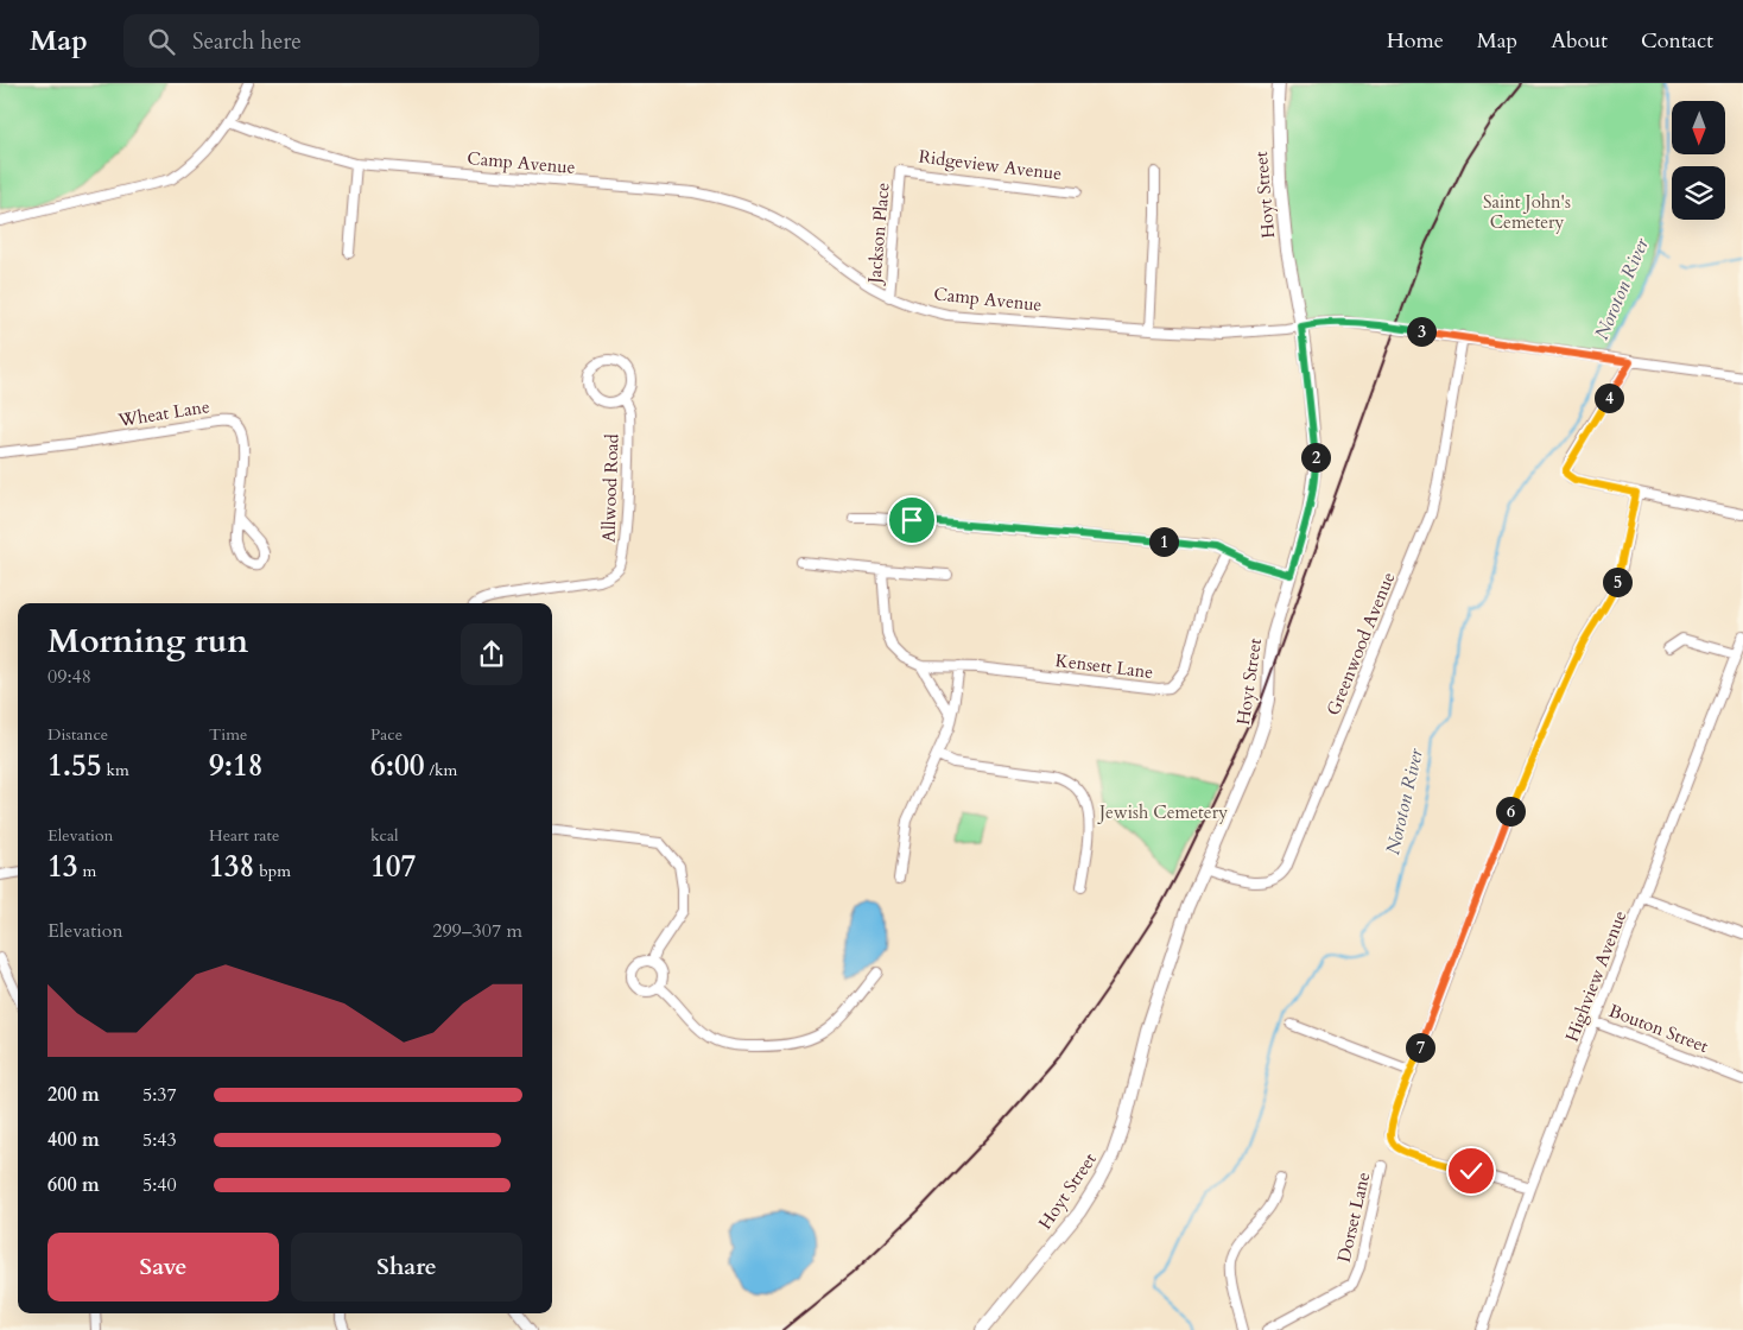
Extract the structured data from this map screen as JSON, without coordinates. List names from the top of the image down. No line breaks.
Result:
{"streets":{"main road":["Hoyt Street"],"street":["Camp Avenue","Ridgeview Avenue","Jackson Place","Wheat Lane","Allwood Road","Greenwood Avenue","Kensett Lane","Highview Avenue","Bouton Street","Dorset Lane"]},"crossings":[["Camp Avenue","Hoyt Street"],["Camp Avenue","Jackson Place"],["Camp Avenue","Greenwood Avenue"],["Ridgeview Avenue","Jackson Place"],["Hoyt Street","Greenwood Avenue"],["Highview Avenue","Bouton Street"]],"water":["Noroton River"],"parks":["Saint John's Cemetery","Jewish Cemetery"],"north":"bottom","page":{"header":"Map","search":"Search here","nav":["Home","Map","About","Contact"],"pins":["3","4","2","1","5","6","7"],"heading":["Morning run","09:48"],"stats":[["Distance","1.55 km"],["Time","9:18"],["Pace","6:00 /km"],["Elevation","13 m"],["Heart rate","138 bpm"],["kcal","107"]],"chart":["Elevation","299–307 m"],"list":[{"name":"200 m","note":"5:37"},{"name":"400 m","note":"5:43"},{"name":"600 m","note":"5:40"}],"buttons":["Save","Share"]}}
